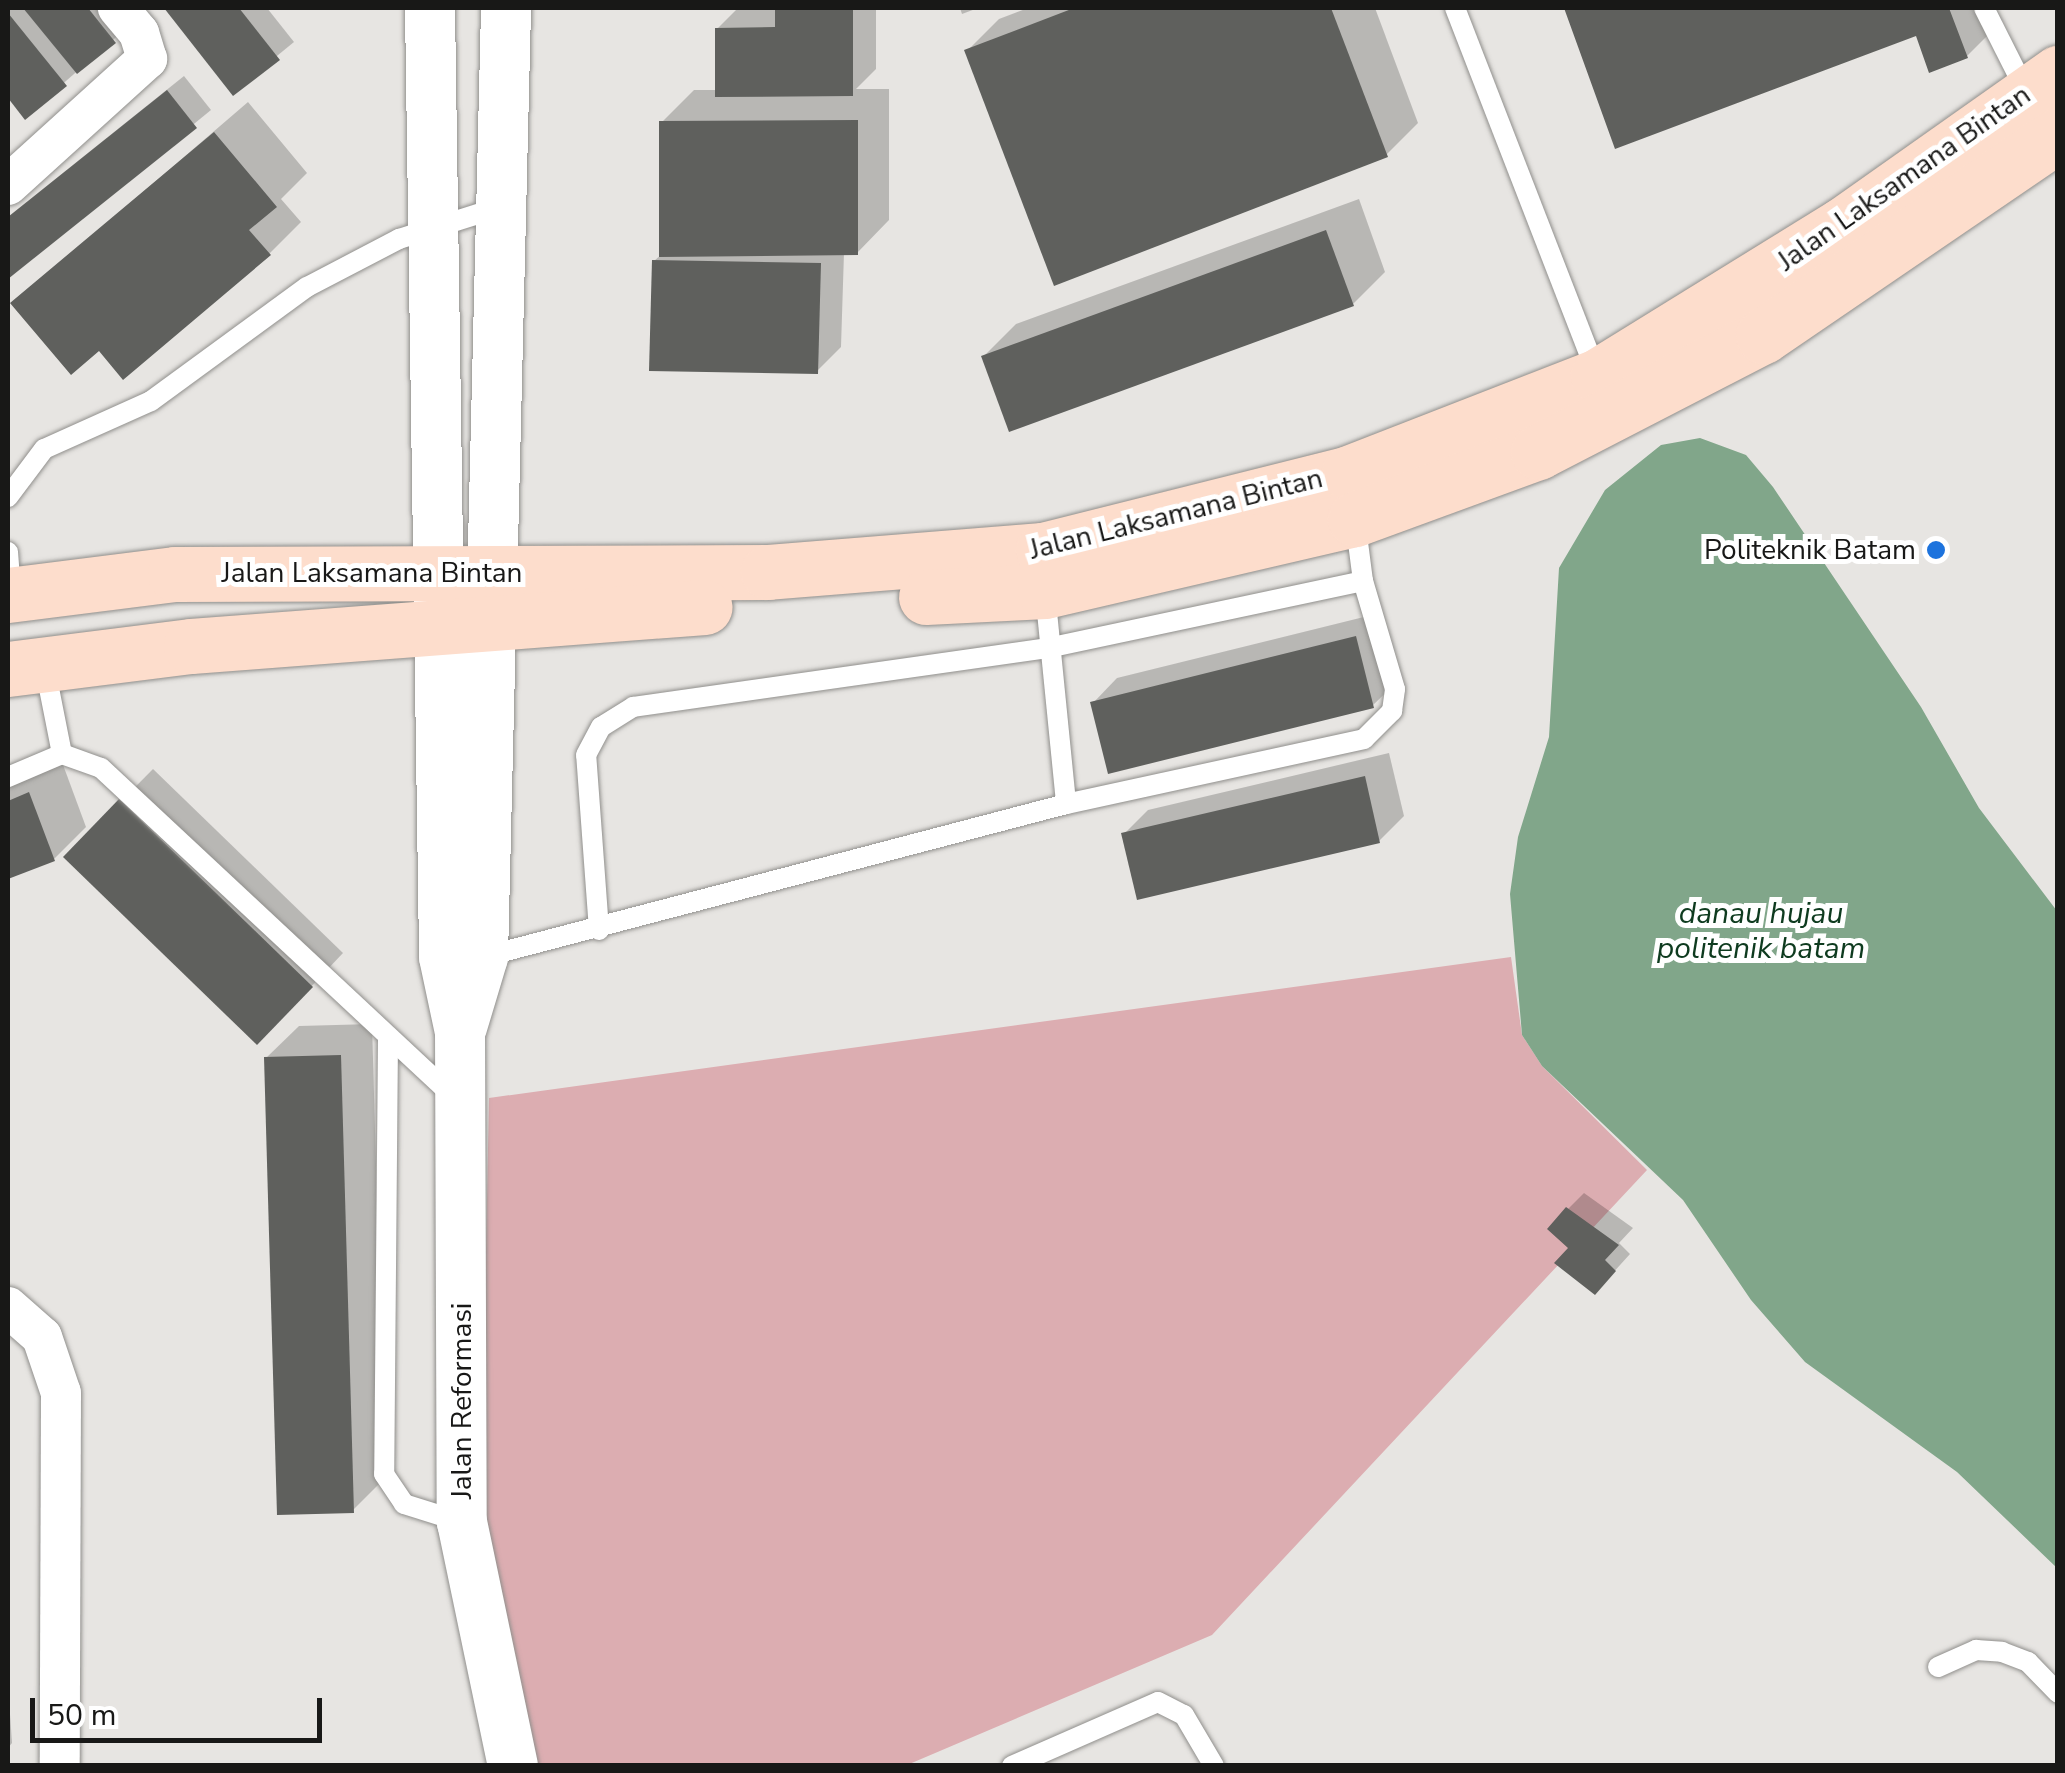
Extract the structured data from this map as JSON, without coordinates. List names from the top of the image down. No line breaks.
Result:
{"streets":{"main road":["Jalan Laksamana Bintan"],"street":["Jalan Reformasi"]},"crossings":[["Jalan Laksamana Bintan","Jalan Reformasi"]],"water":["danau hujau politenik batam"],"places":["Politeknik Batam"],"scale_bar":"50 m"}
